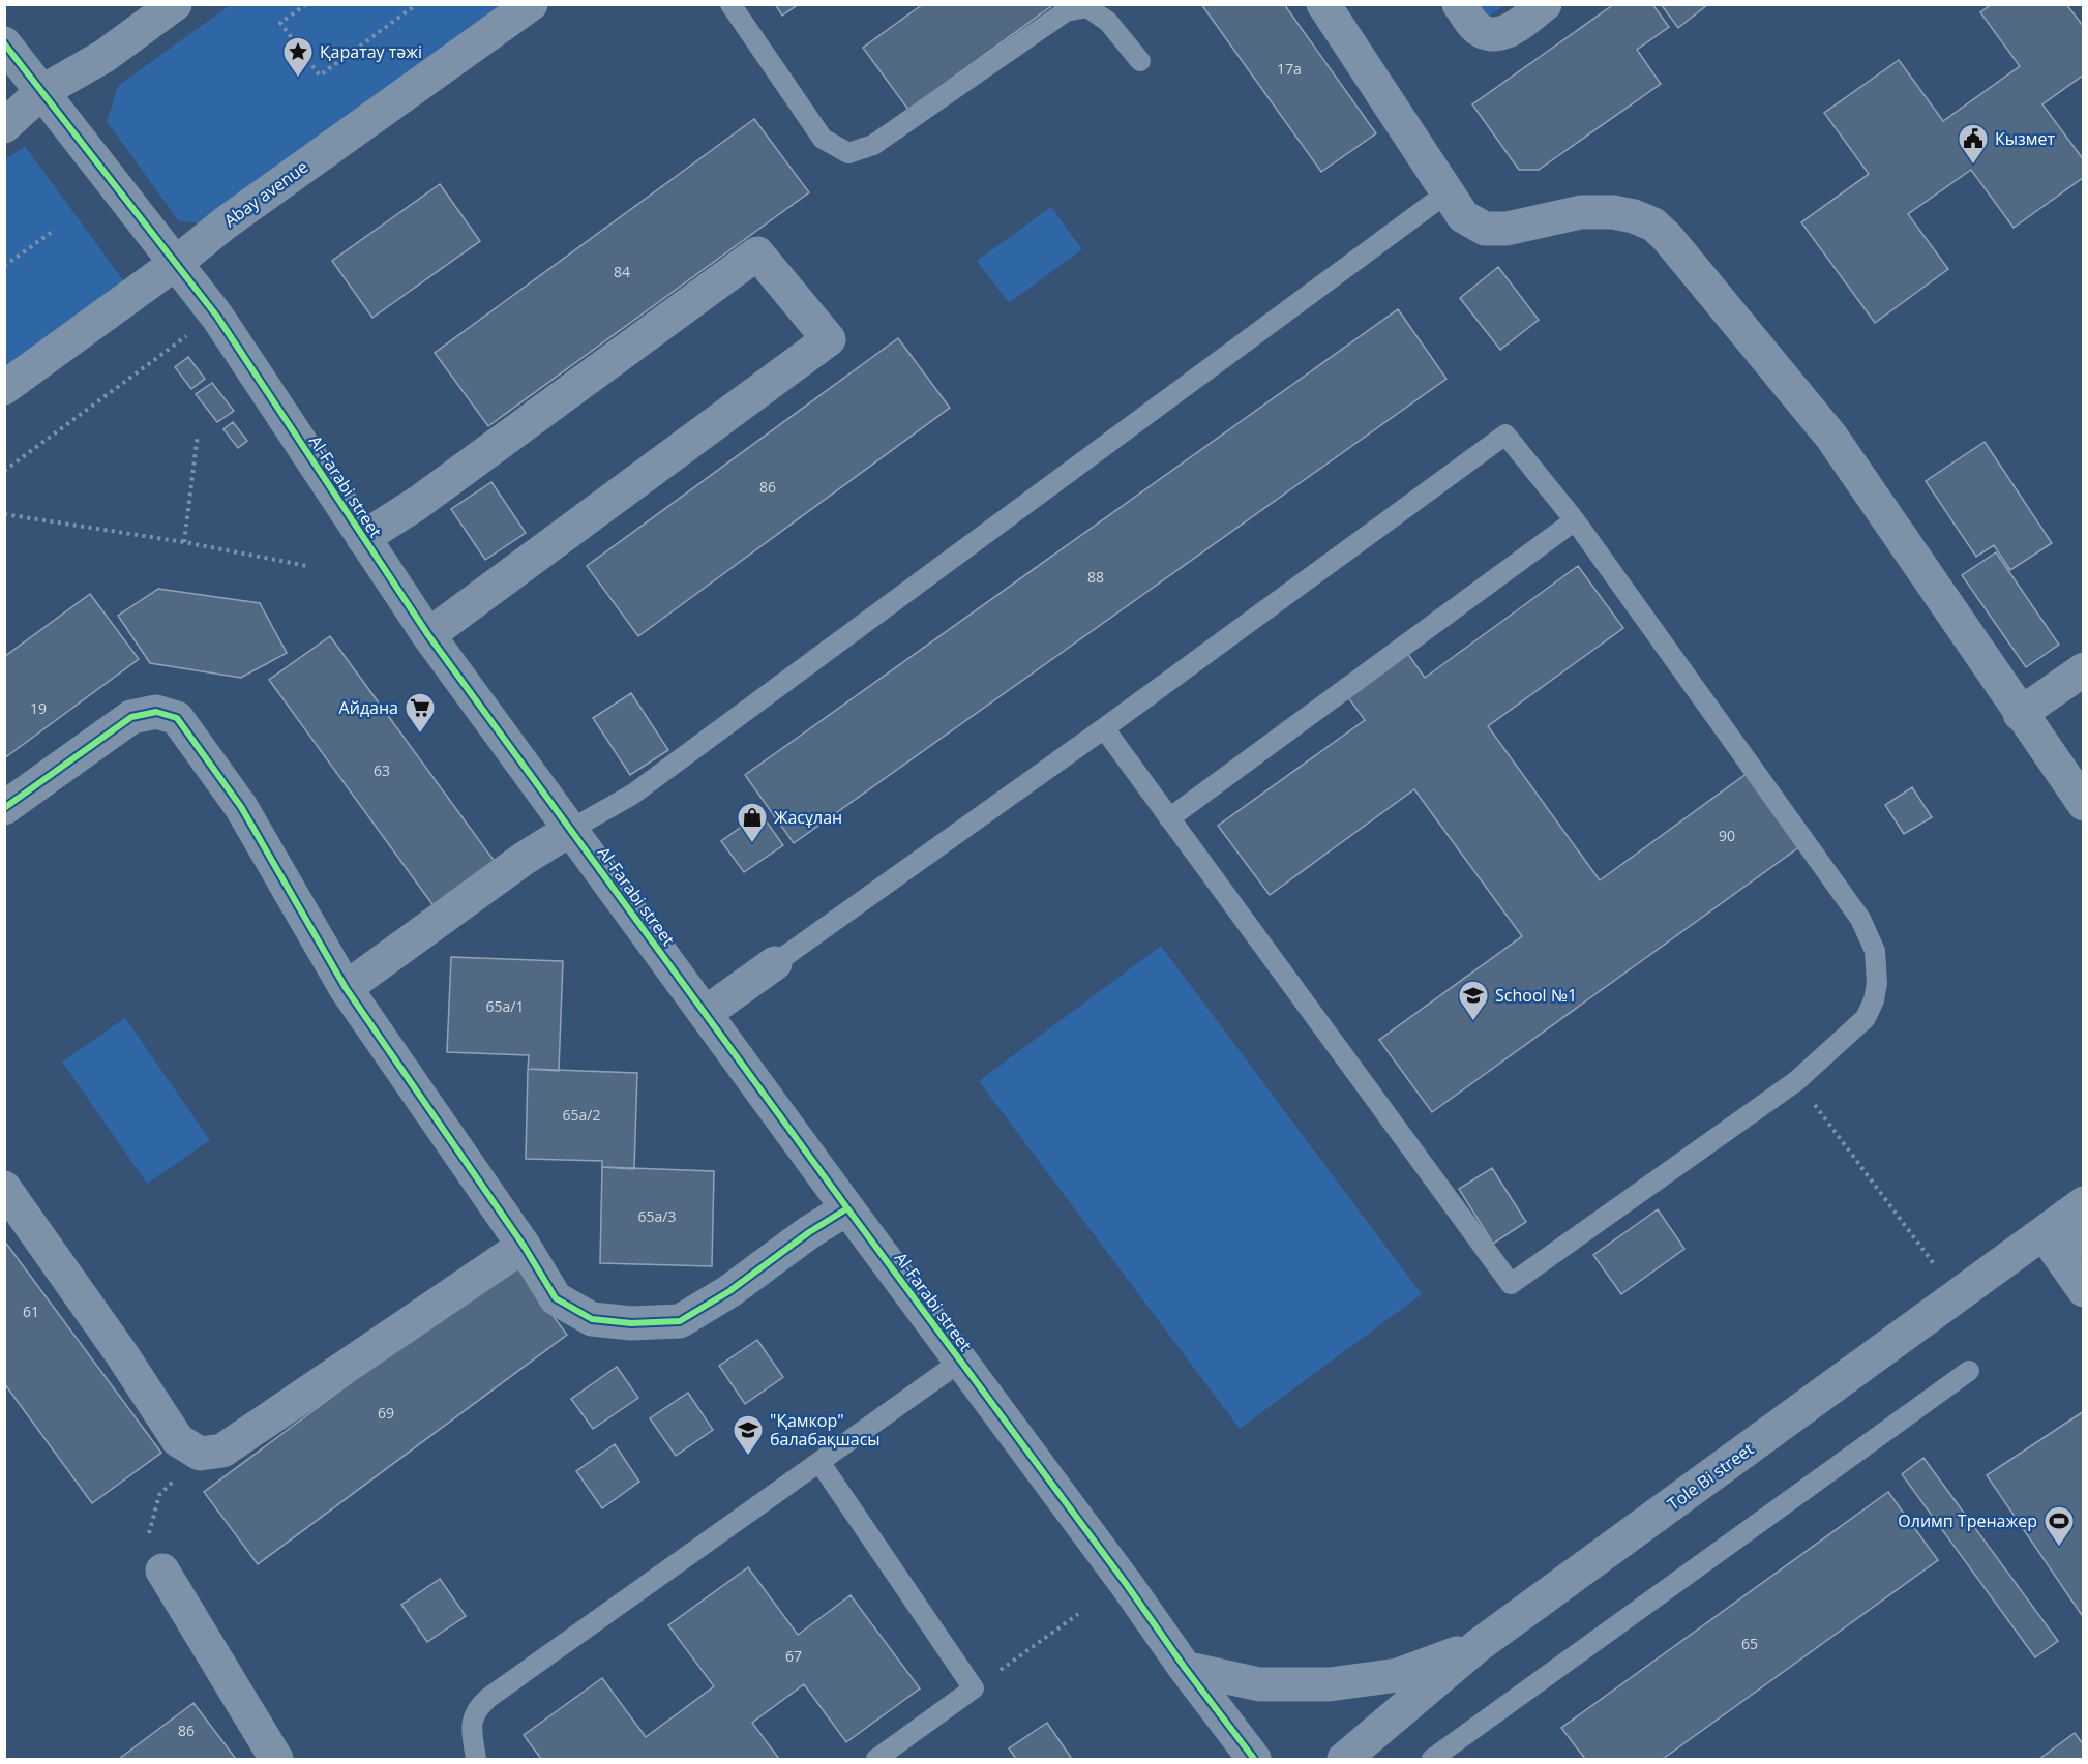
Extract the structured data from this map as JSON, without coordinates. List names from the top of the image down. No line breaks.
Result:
{"streets":{"street":["Abay avenue","Al-Farabi street","Tole Bi street"]},"crossings":[["Abay avenue","Al-Farabi street"]],"places":{"place":["Қаратау тәжі"],"public building":["Кызмет"],"supermarket":["Айдана"],"shop":["Жасұлан"],"school or university":["School №1","\"Қамкор\" балабақшасы"],"sports":["Олимп Тренажер"]},"house_numbers":["17а","84","86","88","19","63","90","65а/1","65а/2","65а/3","61","69","65","67","86"]}
